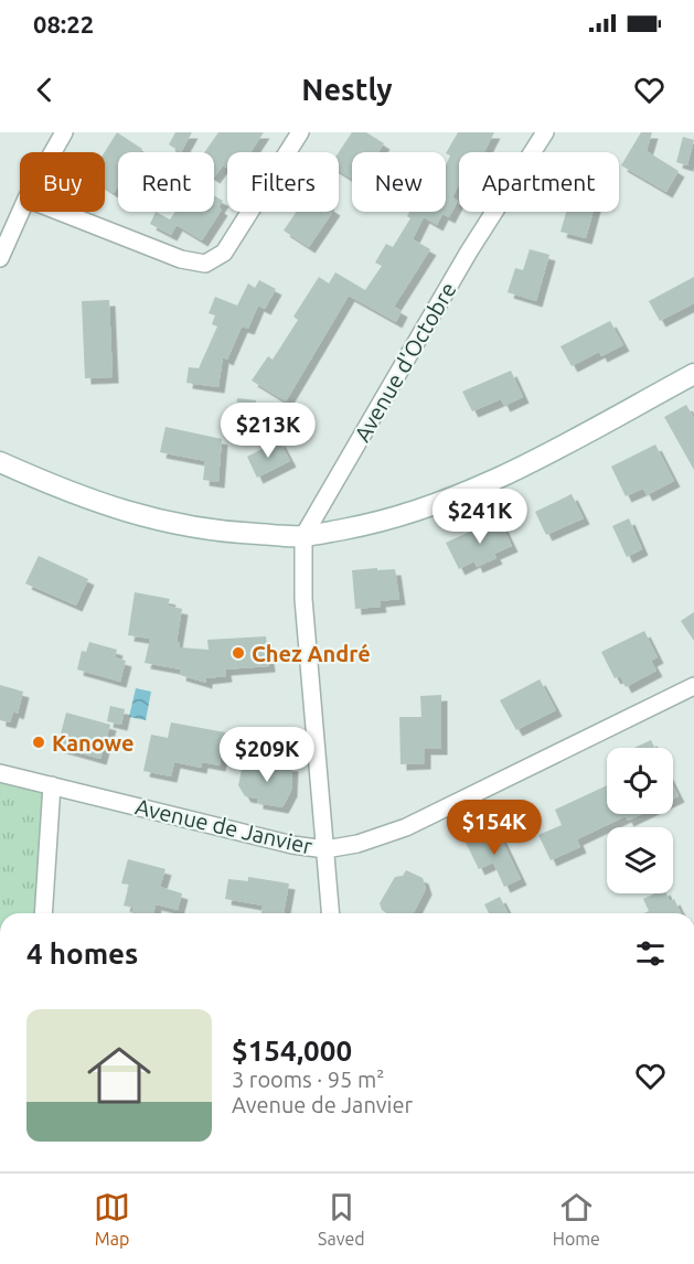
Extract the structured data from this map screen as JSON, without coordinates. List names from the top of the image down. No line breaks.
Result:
{"streets":{"street":["Avenue d'Octobre","Avenue de Janvier"]},"places":["Chez André","Kanowe"],"page":{"status":"08:22","header":"Nestly","chip":["Buy","Rent","Filters","New","Apartment"],"price":["$213K","$241K","$209K","$154K"],"heading":"4 homes","list":[{"name":"$154,000","note":"3 rooms · 95 m² · Avenue de Janvier"}],"tabs":["Map","Saved","Home"]}}
